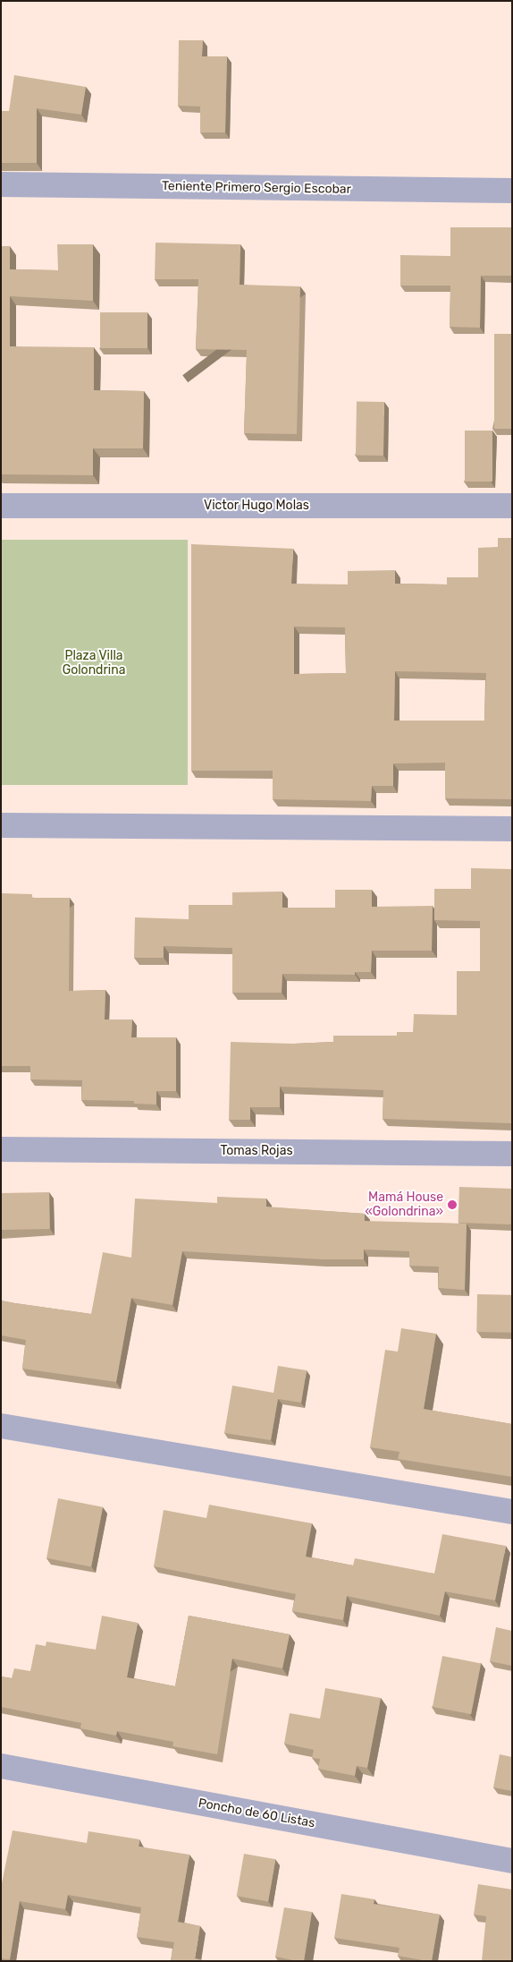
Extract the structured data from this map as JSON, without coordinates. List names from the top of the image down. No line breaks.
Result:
{"streets":{"street":["Teniente Primero Sergio Escobar","Victor Hugo Molas","Tomas Rojas","Poncho de 60 Listas"]},"parks":["Plaza Villa Golondrina"],"places":["Mamá House «Golondrina»"]}
